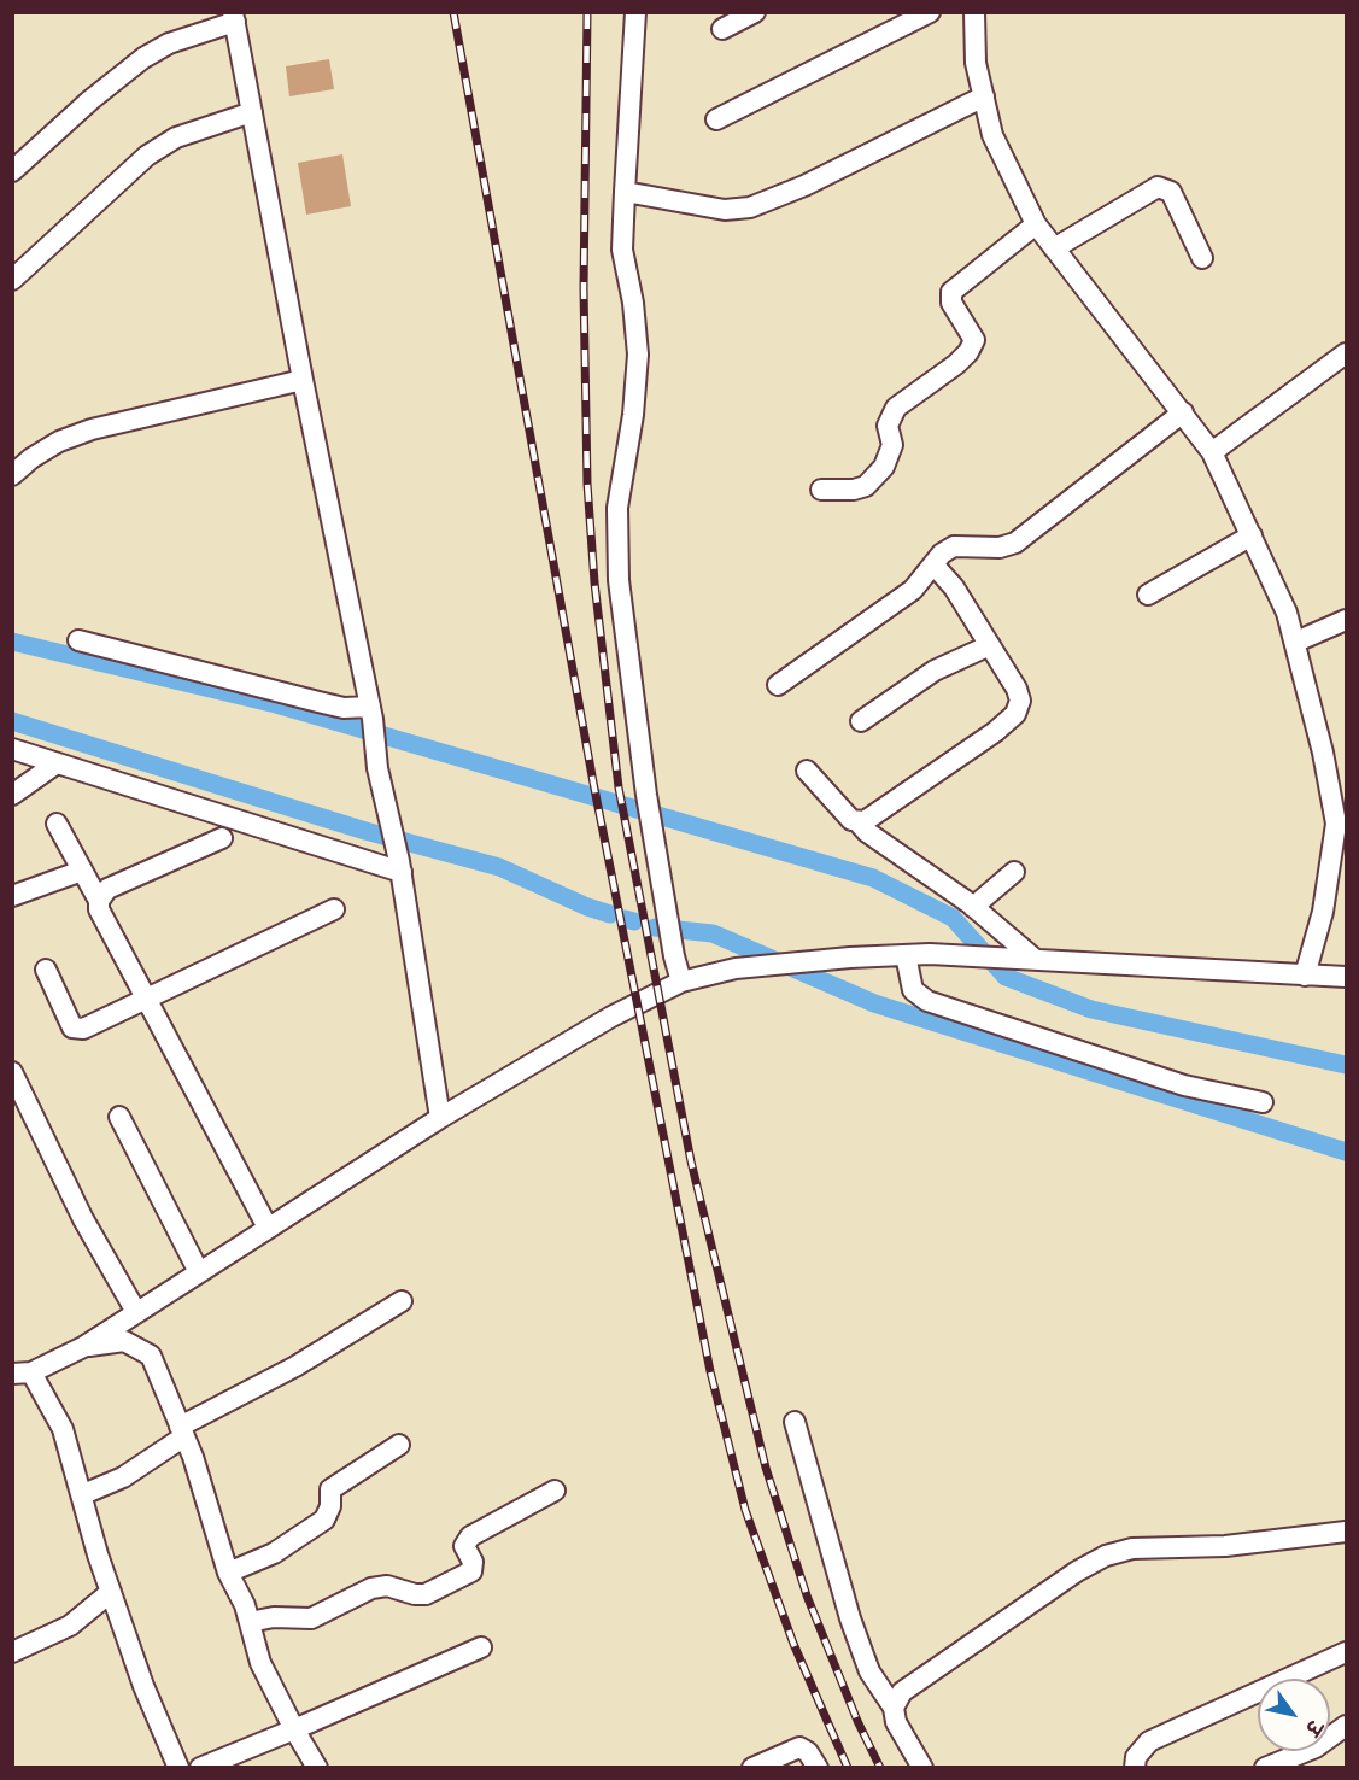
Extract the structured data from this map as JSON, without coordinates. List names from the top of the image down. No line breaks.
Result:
{"north":"bottom right"}
